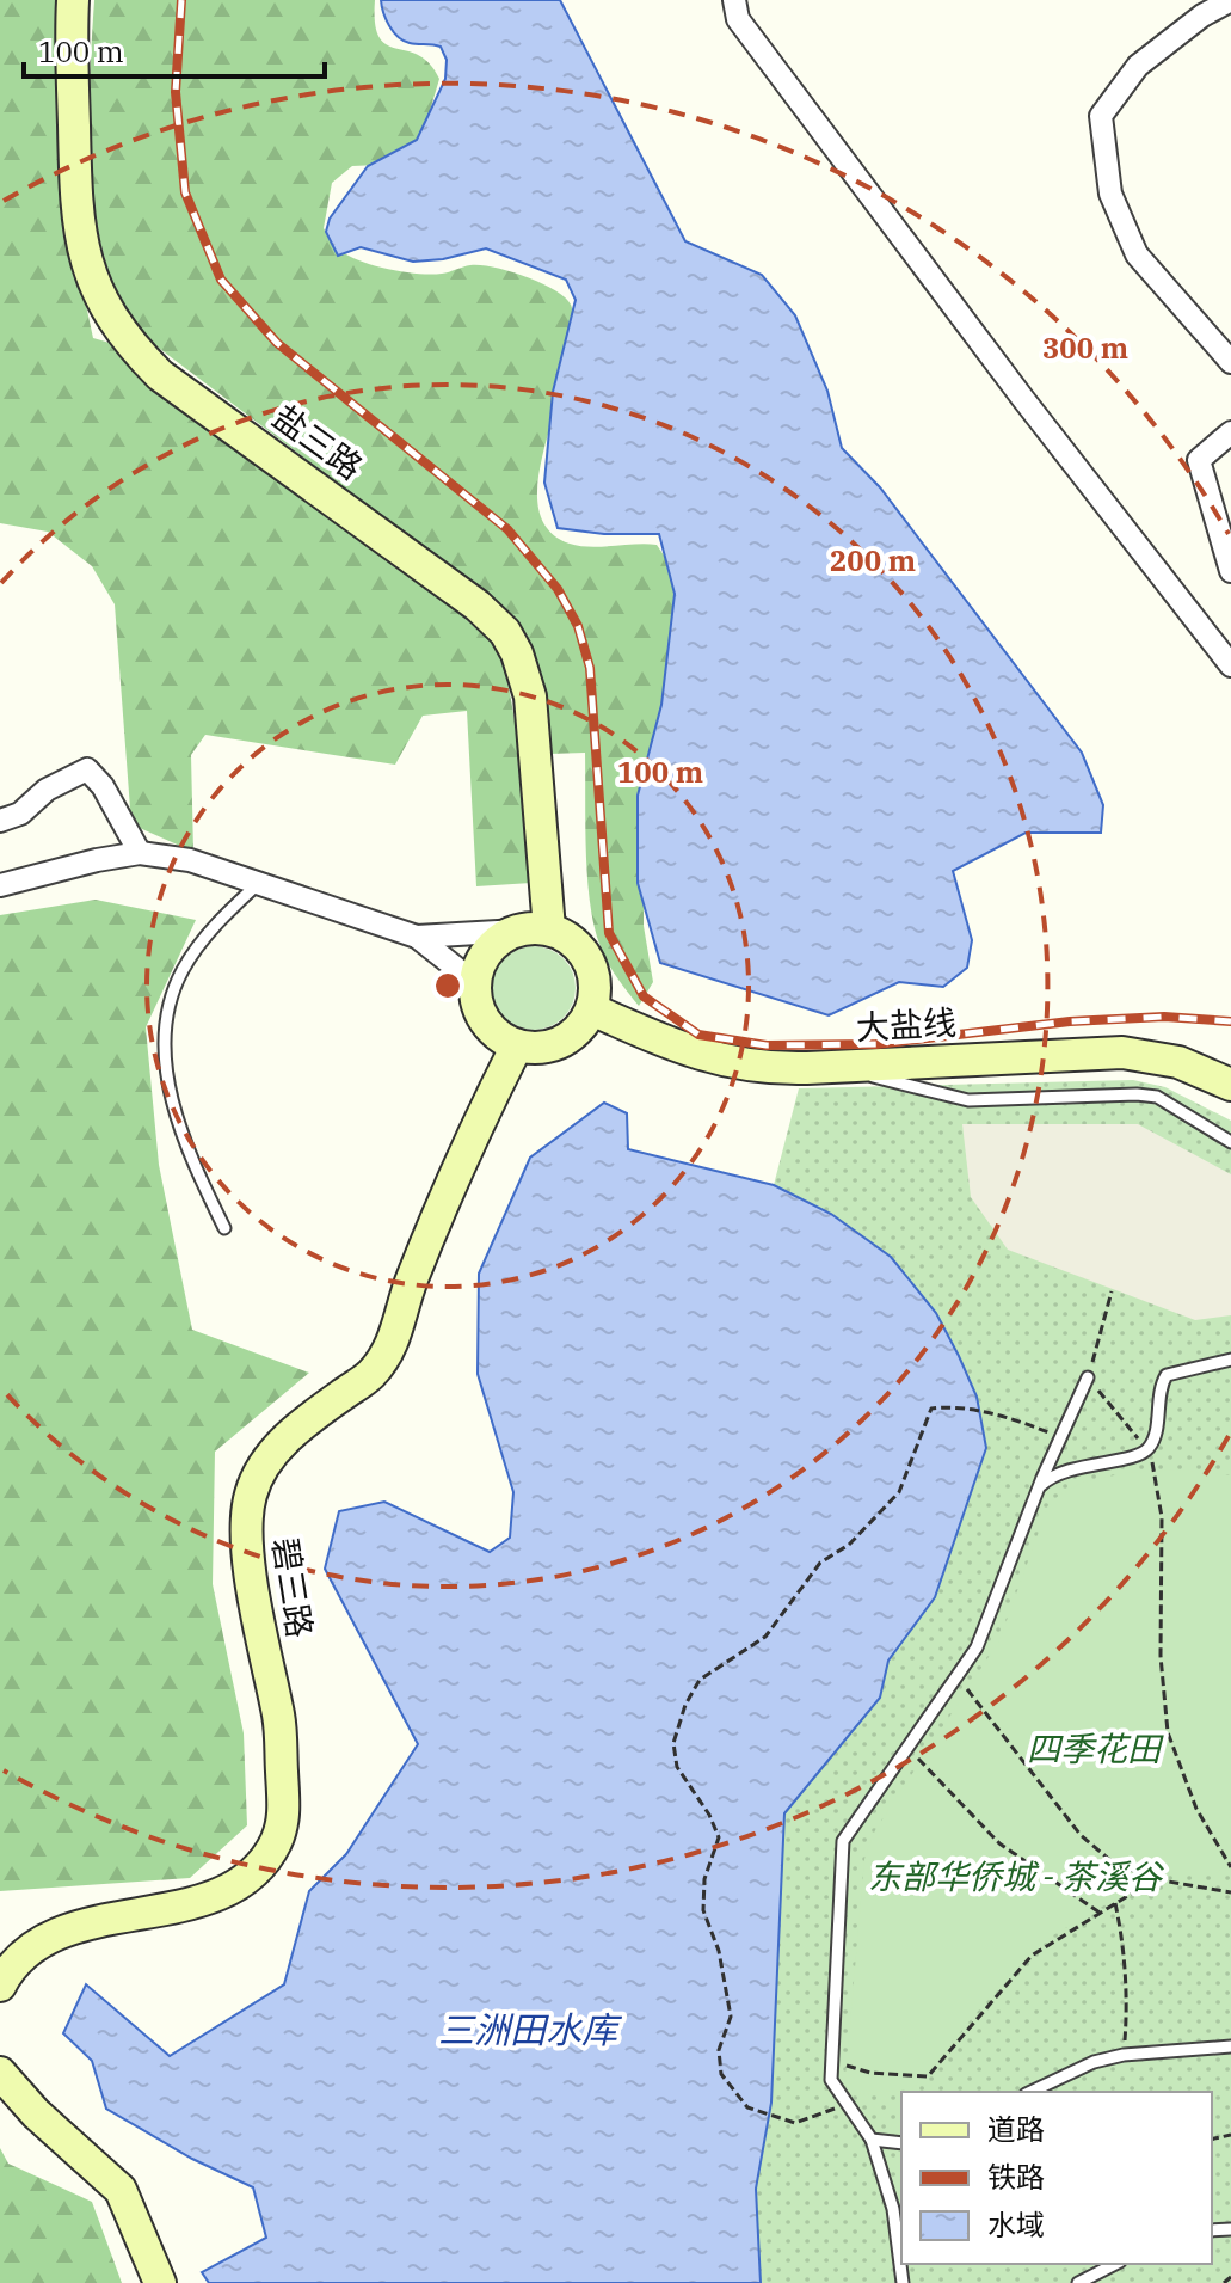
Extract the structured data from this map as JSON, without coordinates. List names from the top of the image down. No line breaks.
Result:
{"streets":{"main road":["盐三路","大盐线","碧三路"]},"crossings":[["盐三路","大盐线"],["盐三路","碧三路"],["大盐线","碧三路"]],"water":["三洲田水库"],"parks":["四季花田","东部华侨城 - 茶溪谷"],"legend":["道路","铁路","水域"],"scale_bar":"100 m","rings":["300 m","200 m","100 m"]}
